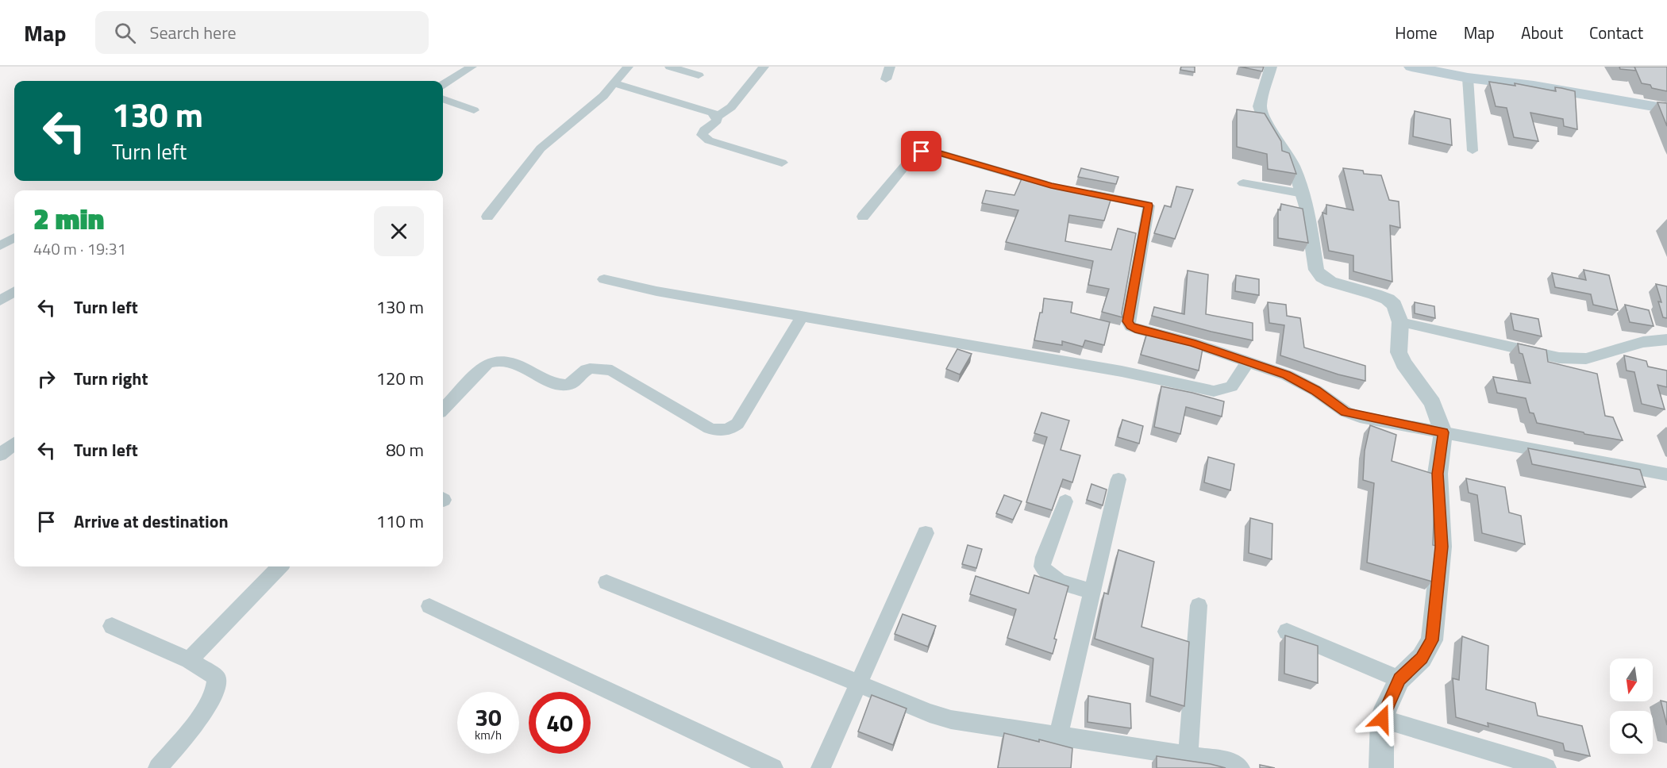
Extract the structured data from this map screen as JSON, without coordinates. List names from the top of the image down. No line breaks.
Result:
{"north":"bottom","page":{"header":"Map","search":"Search here","nav":["Home","Map","About","Contact"],"turn":["130 m","Turn left"],"heading":["2 min","440 m · 19:31"],"list":[{"name":"Turn left","value":"130 m"},{"name":"Turn right","value":"120 m"},{"name":"Turn left","value":"80 m"},{"name":"Arrive at destination","value":"110 m"}],"speed":"30 km/h","limit":"40"}}
